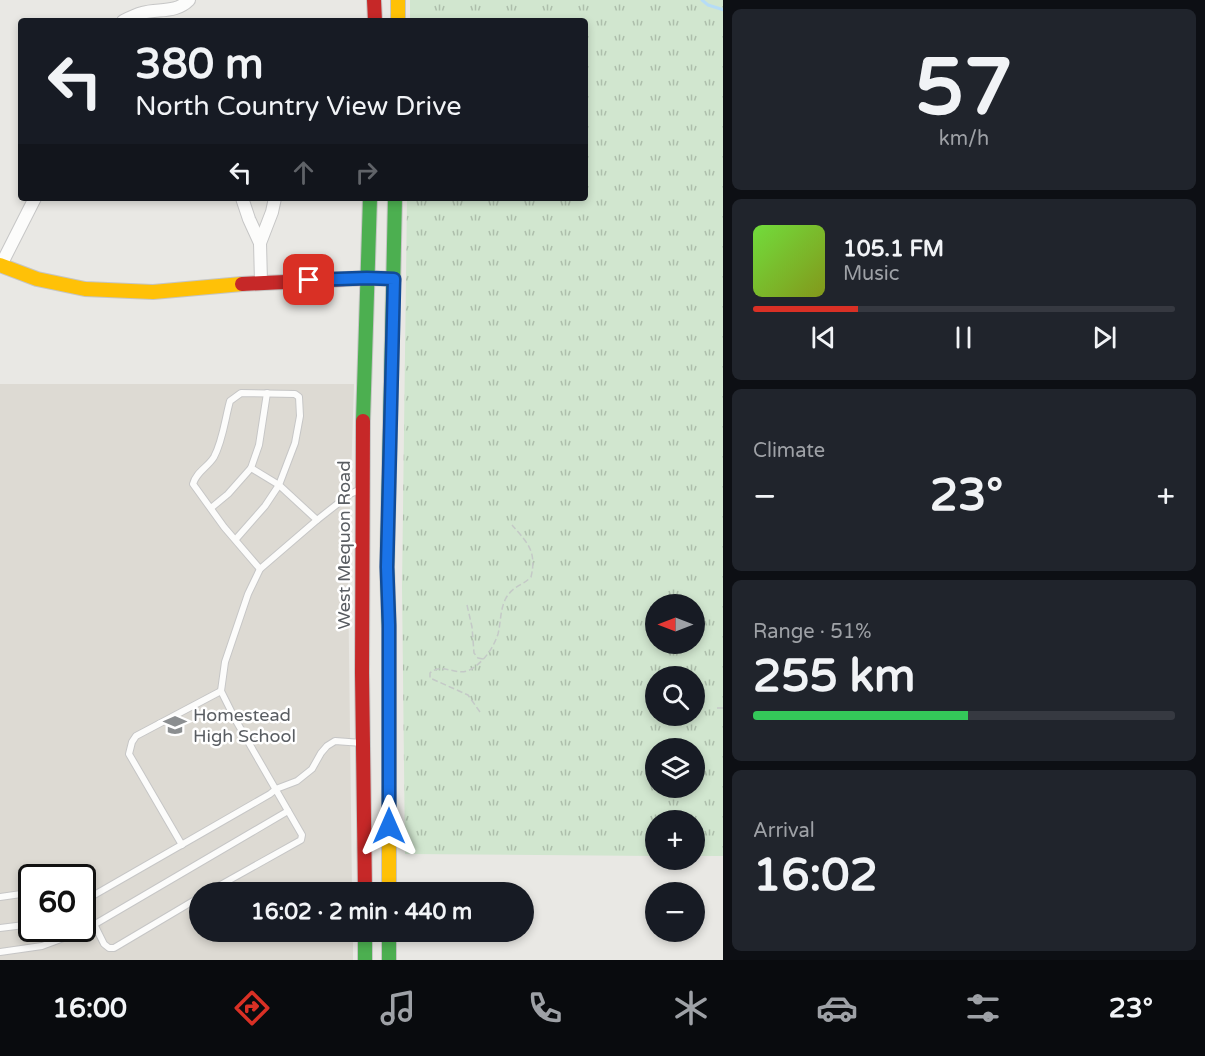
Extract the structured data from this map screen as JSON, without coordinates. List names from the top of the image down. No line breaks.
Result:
{"streets":{"main road":["West Mequon Road"]},"places":{"school or university":["Homestead High School"]},"north":"left","page":{"tile":[["57","km/h"],"Climate",["Range · 51%","255 km"],["Arrival","16:02"]],"turn":["380 m","North Country View Drive"],"song":["105.1 FM","Music"],"heat":["−","23°","+"],"map_buttons":["+","−"],"limit":"60","trip":"16:02 · 2 min · 440 m","tabs":["16:00","23°"]}}
